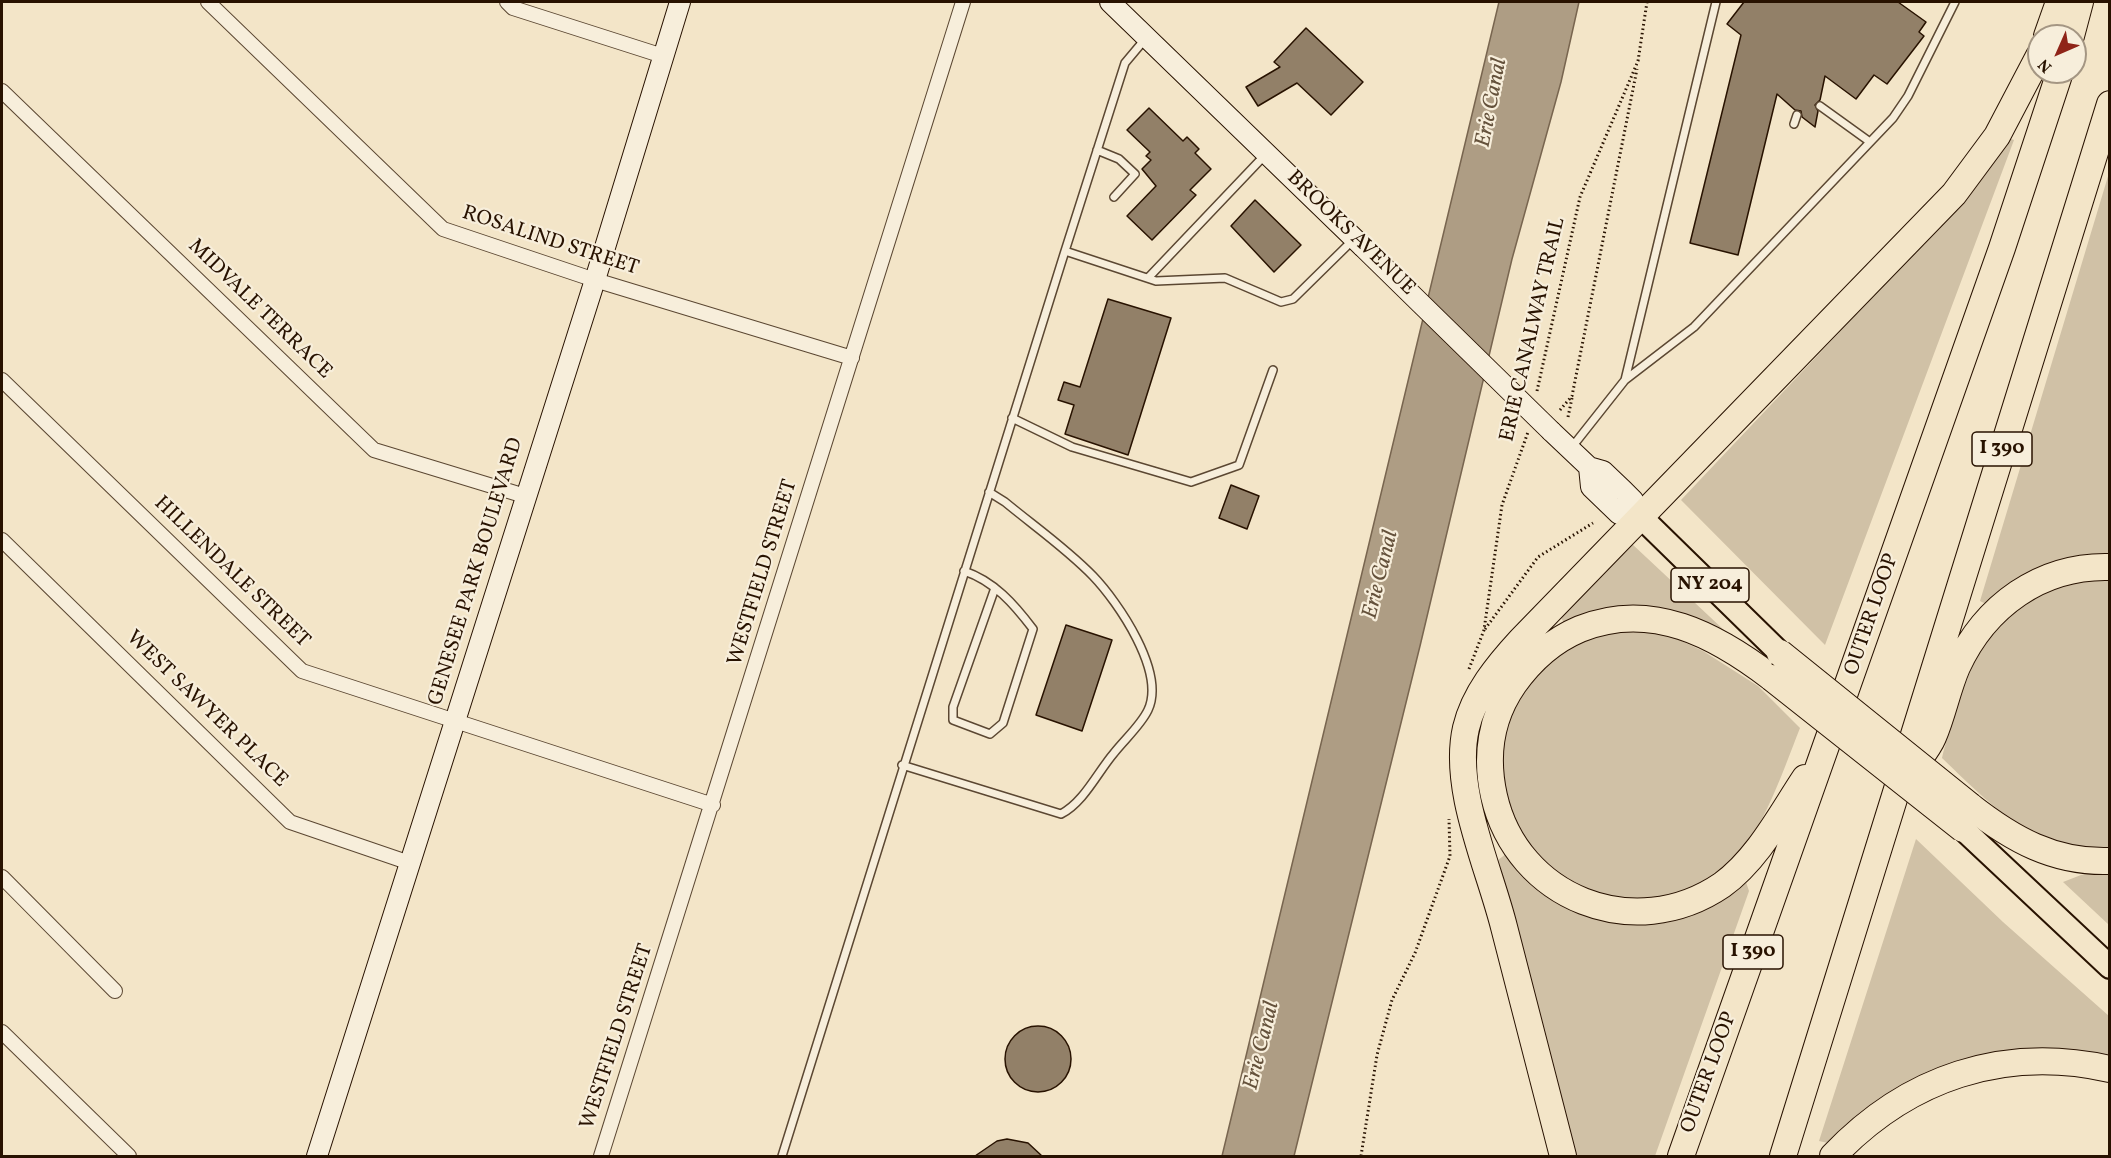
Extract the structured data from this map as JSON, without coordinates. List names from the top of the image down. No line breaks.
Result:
{"streets":{"highway":["I 390","OUTER LOOP"],"main road":["BROOKS AVENUE","NY 204"],"street":["ROSALIND STREET","MIDVALE TERRACE","GENESEE PARK BOULEVARD","HILLENDALE STREET","WESTFIELD STREET","WEST SAWYER PLACE"],"path":["ERIE CANALWAY TRAIL"]},"crossings":[["ROSALIND STREET","GENESEE PARK BOULEVARD"],["ROSALIND STREET","WESTFIELD STREET"],["MIDVALE TERRACE","GENESEE PARK BOULEVARD"],["GENESEE PARK BOULEVARD","HILLENDALE STREET"],["GENESEE PARK BOULEVARD","WEST SAWYER PLACE"],["HILLENDALE STREET","WESTFIELD STREET"]],"water":["Erie Canal"],"north":"bottom left"}
